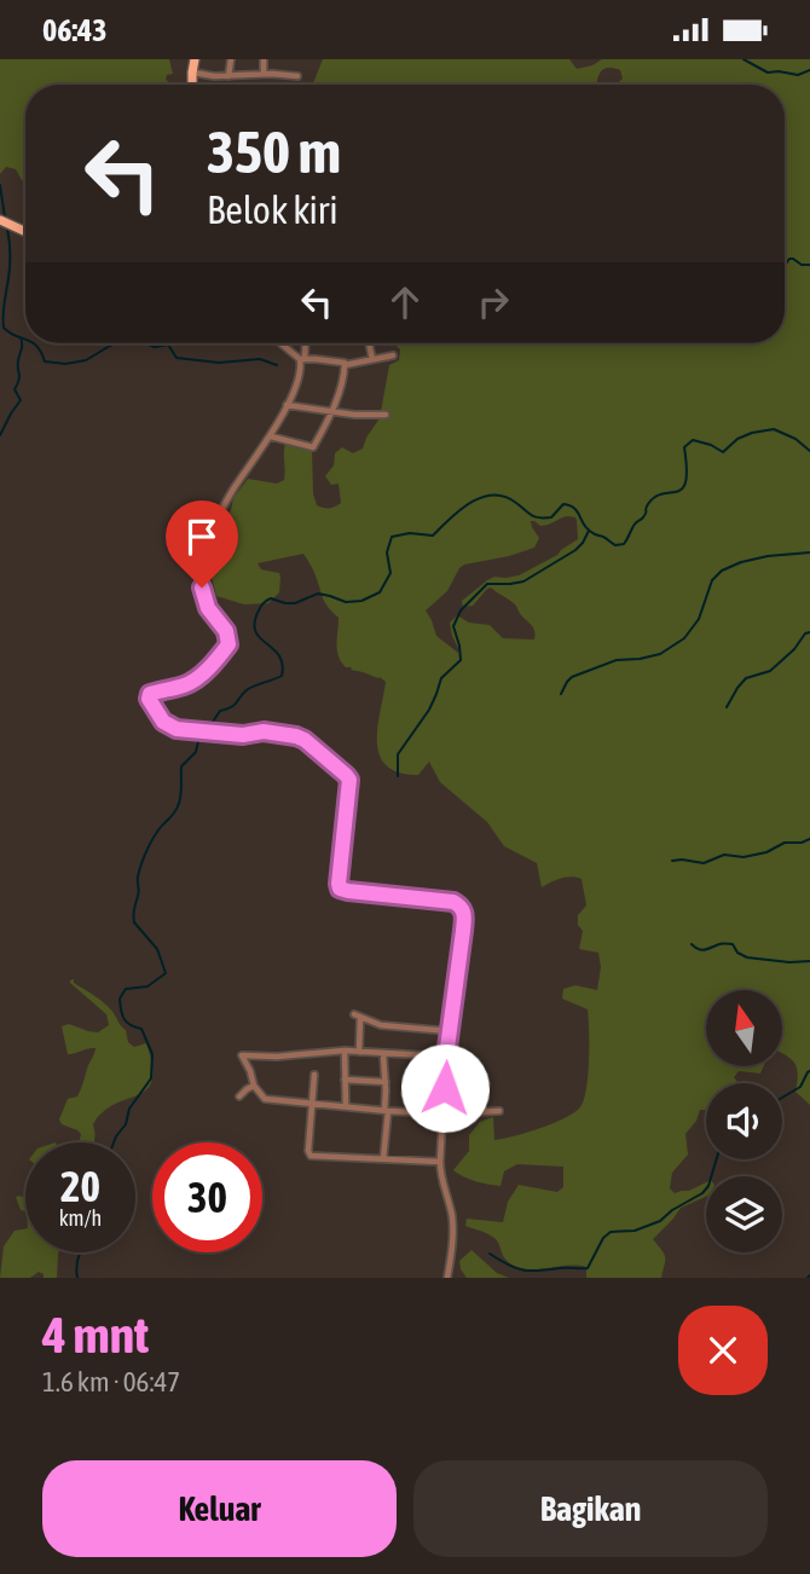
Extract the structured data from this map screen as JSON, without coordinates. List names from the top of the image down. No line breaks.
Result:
{"north":"top","page":{"status":"06:43","turn":["350 m","Belok kiri"],"speed":"20 km/h","limit":"30","heading":["4 mnt","1.6 km · 06:47"],"buttons":["Keluar","Bagikan"]}}
